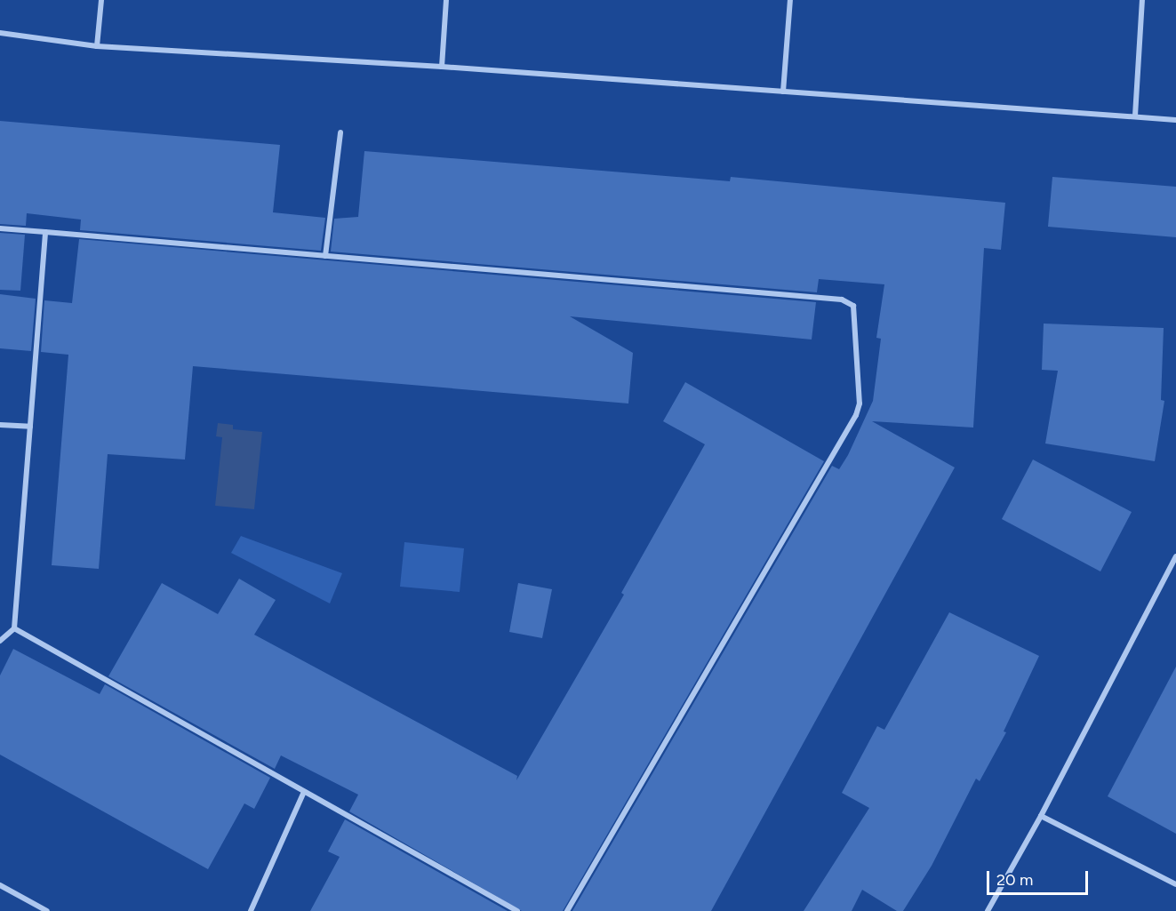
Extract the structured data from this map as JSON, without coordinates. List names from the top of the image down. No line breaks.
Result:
{"scale_bar":"20 m"}
